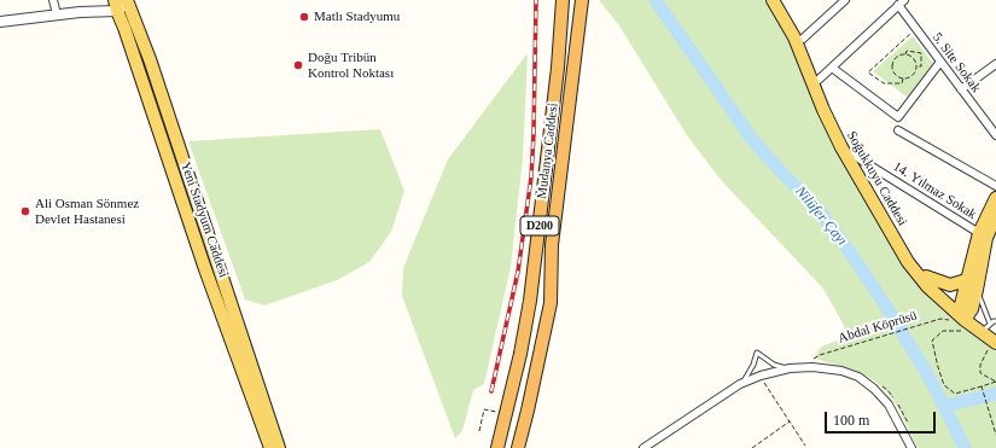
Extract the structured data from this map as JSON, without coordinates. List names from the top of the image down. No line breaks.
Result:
{"streets":{"highway":["Mudanya Caddesi","D200"],"main road":["Soğukkuyu Caddesi","Yeni Stadyum Caddesi"],"street":["5. Site Sokak","14. Yılmaz Sokak"],"path":["Abdal Köprüsü"]},"crossings":[["Soğukkuyu Caddesi","14. Yılmaz Sokak"]],"water":["Nilüfer Çayı"],"places":["Matlı Stadyumu","Doğu Tribün Kontrol Noktası","Ali Osman Sönmez Devlet Hastanesi"],"scale_bar":"100 m"}
